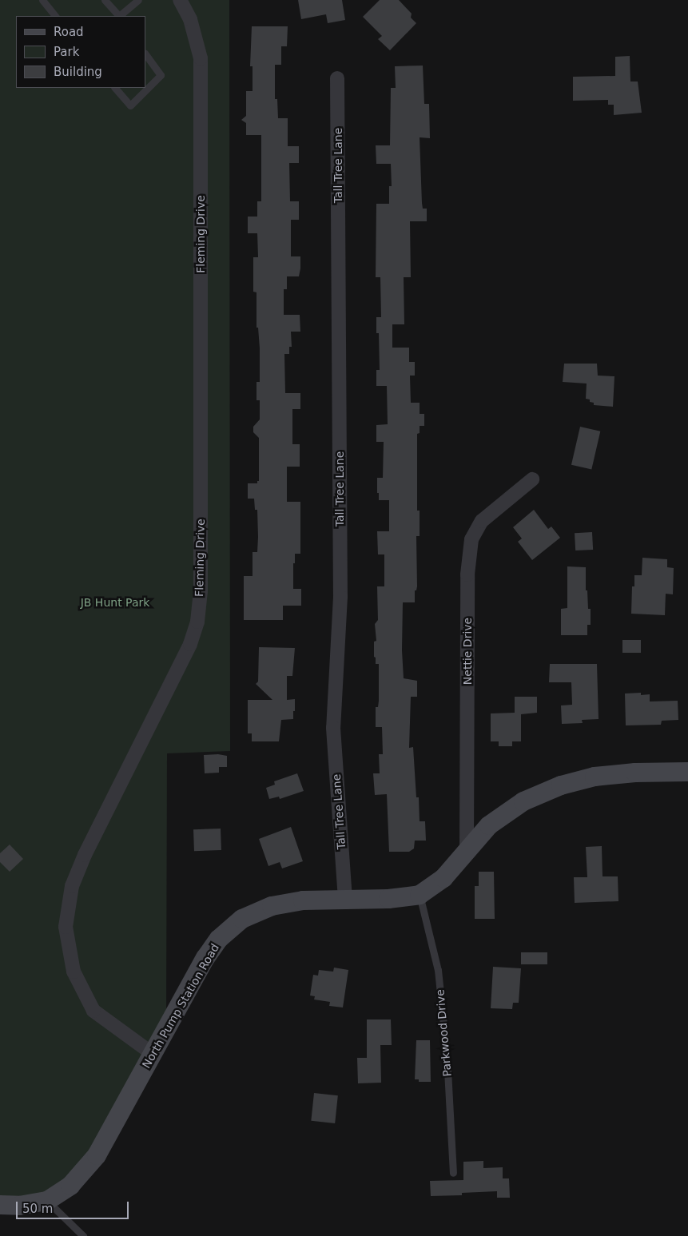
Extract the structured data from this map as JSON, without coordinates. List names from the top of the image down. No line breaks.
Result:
{"streets":{"street":["Tall Tree Lane","Fleming Drive","Nettie Drive","North Pump Station Road"],"lane":["Parkwood Drive"]},"crossings":[["Tall Tree Lane","North Pump Station Road"],["Fleming Drive","North Pump Station Road"],["Nettie Drive","North Pump Station Road"],["North Pump Station Road","Parkwood Drive"]],"parks":["JB Hunt Park"],"legend":["Road","Park","Building"],"scale_bar":"50 m"}
